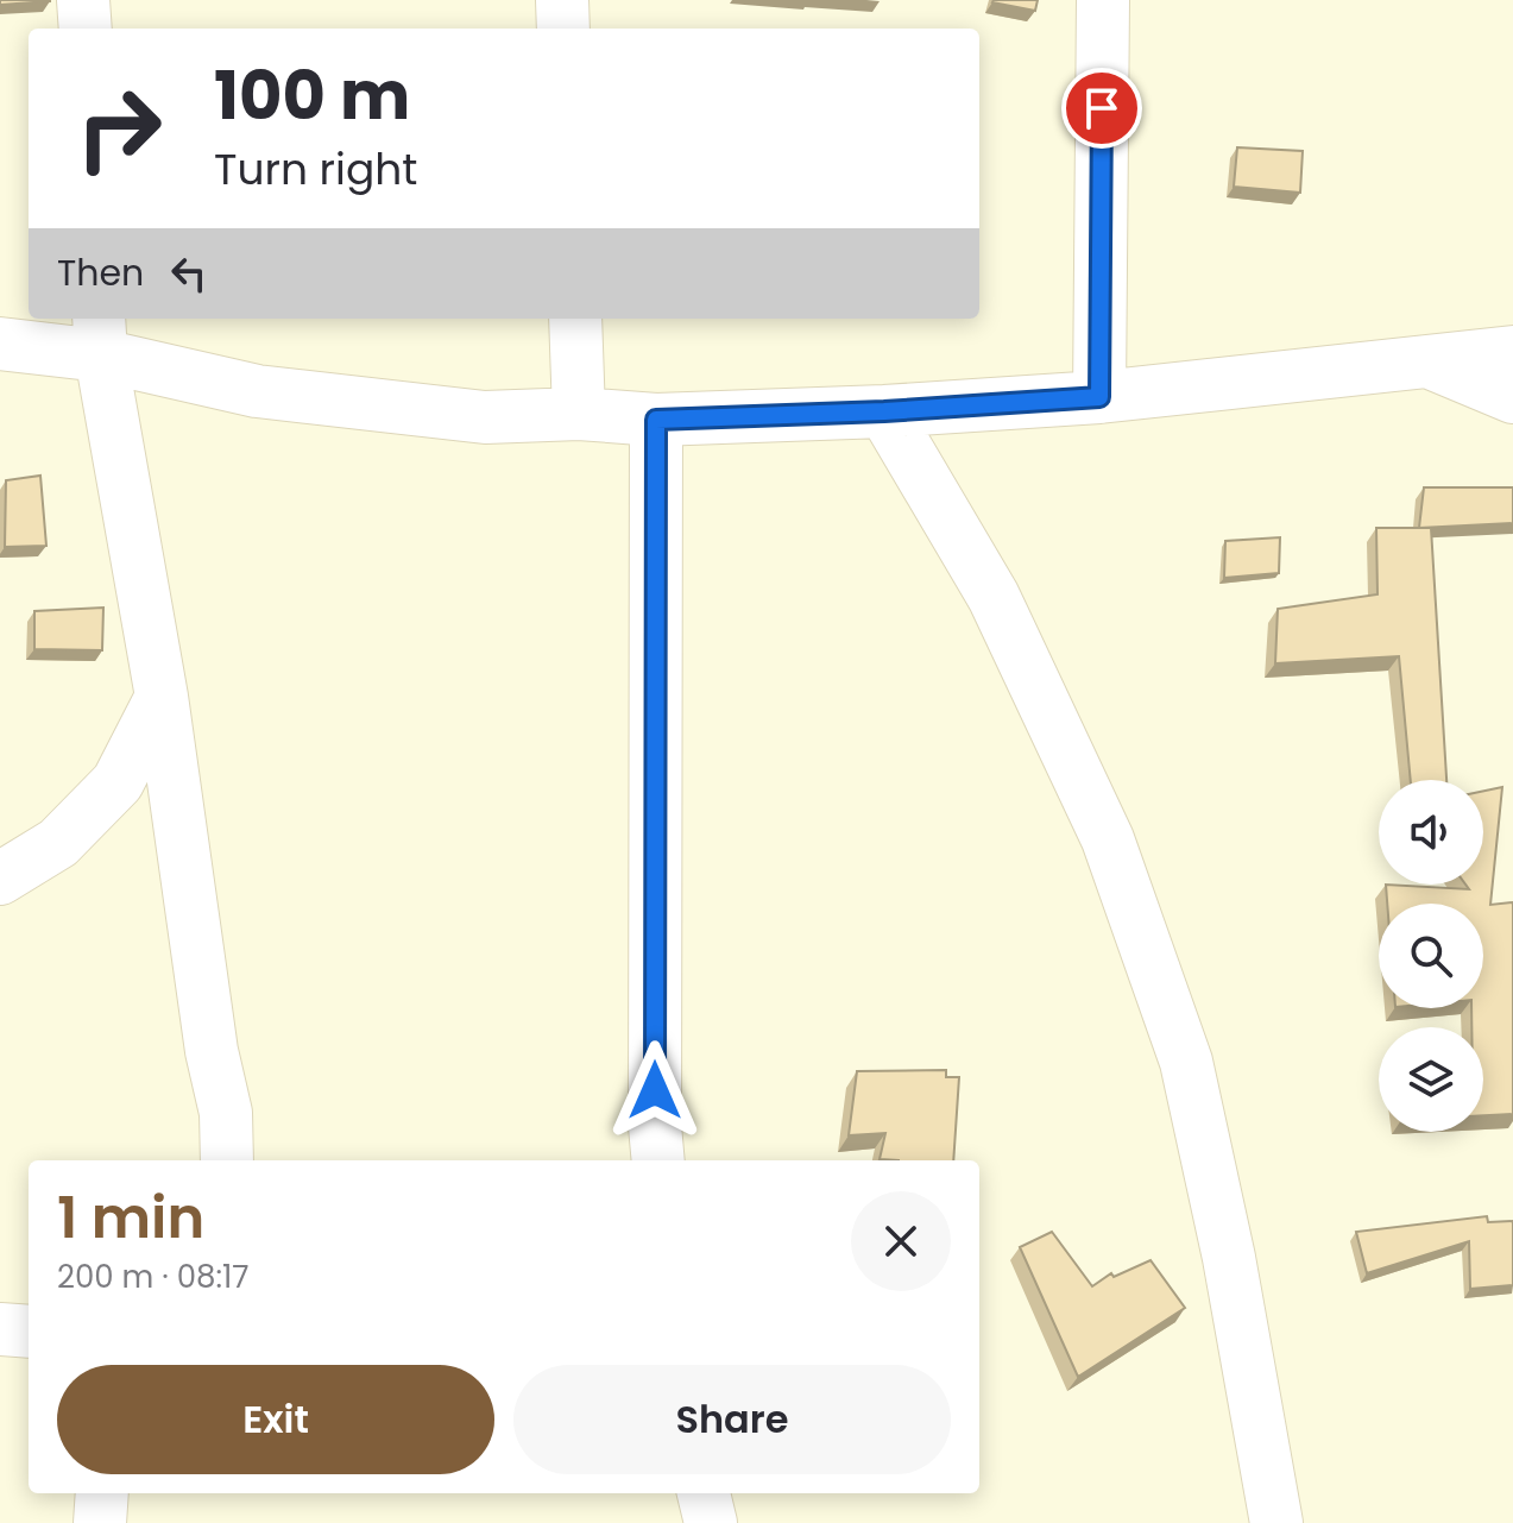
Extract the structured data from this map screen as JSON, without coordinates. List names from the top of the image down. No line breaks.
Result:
{"page":{"turn":["100 m","Turn right"],"then":"Then","heading":["1 min","200 m · 08:17"],"buttons":["Exit","Share"]}}
